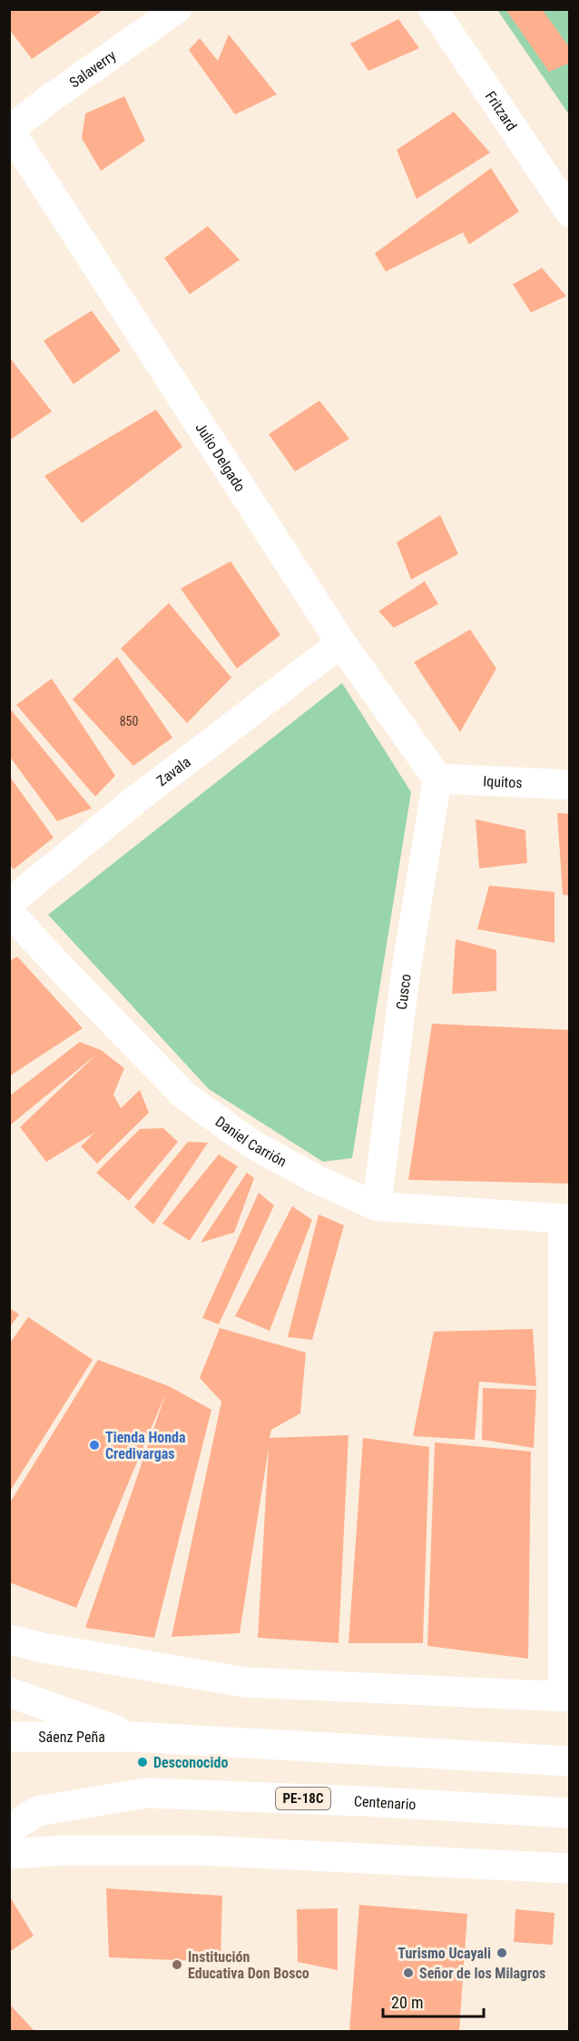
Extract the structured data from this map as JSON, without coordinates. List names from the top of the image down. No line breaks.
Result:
{"streets":{"main road":["Julio Delgado","Iquitos","Sáenz Peña","PE-18C","Centenario"],"street":["Salaverry","Fritzard","Zavala","Cusco","Daniel Carrión"]},"crossings":[["Salaverry","Julio Delgado"],["Julio Delgado","Zavala"],["Julio Delgado","Iquitos"],["Julio Delgado","Cusco"],["Iquitos","Cusco"],["Cusco","Daniel Carrión"]],"places":["Tienda Honda Credivargas","Desconocido","Turismo Ucayali","Institución Educativa Don Bosco","Señor de los Milagros"],"house_numbers":["850"],"scale_bar":"20 m"}
